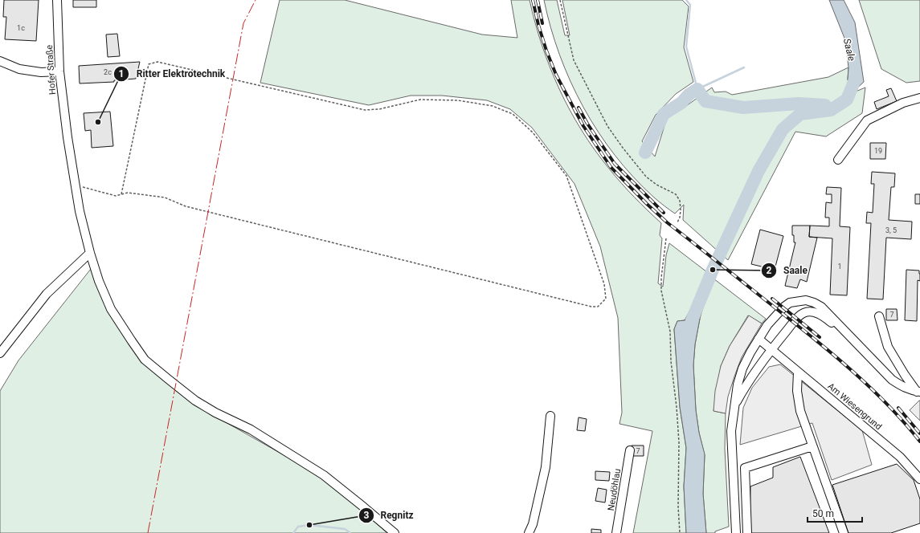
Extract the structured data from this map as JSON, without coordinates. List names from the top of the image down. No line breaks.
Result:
{"streets":{"street":["Hofer Straße","Am Wiesengrund","Neudöhlau"]},"water":["Saale"],"places":["Ritter Elektrotechnik","Saale","Regnitz"],"house_numbers":["1c","2c","19","3, 5","1","7","7"],"scale_bar":"50 m"}
